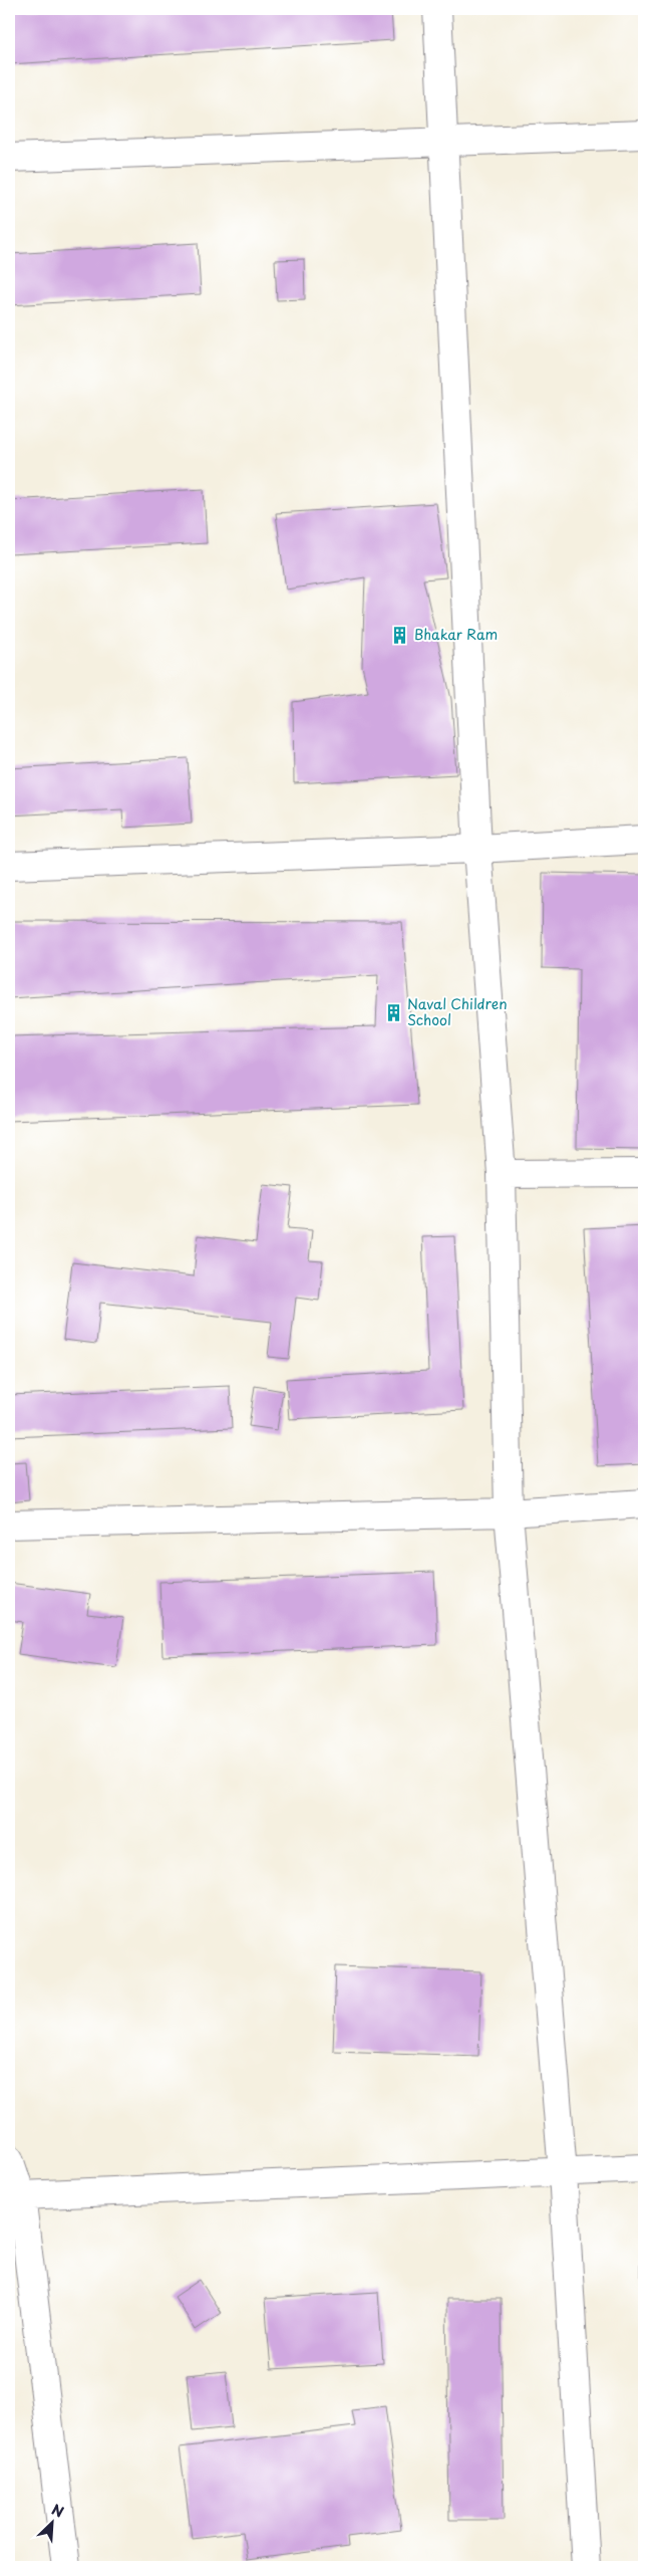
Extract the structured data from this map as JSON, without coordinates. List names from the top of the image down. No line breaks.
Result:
{"places":{"building":["Bhakar Ram","Naval Children School"]},"north":"top right"}
